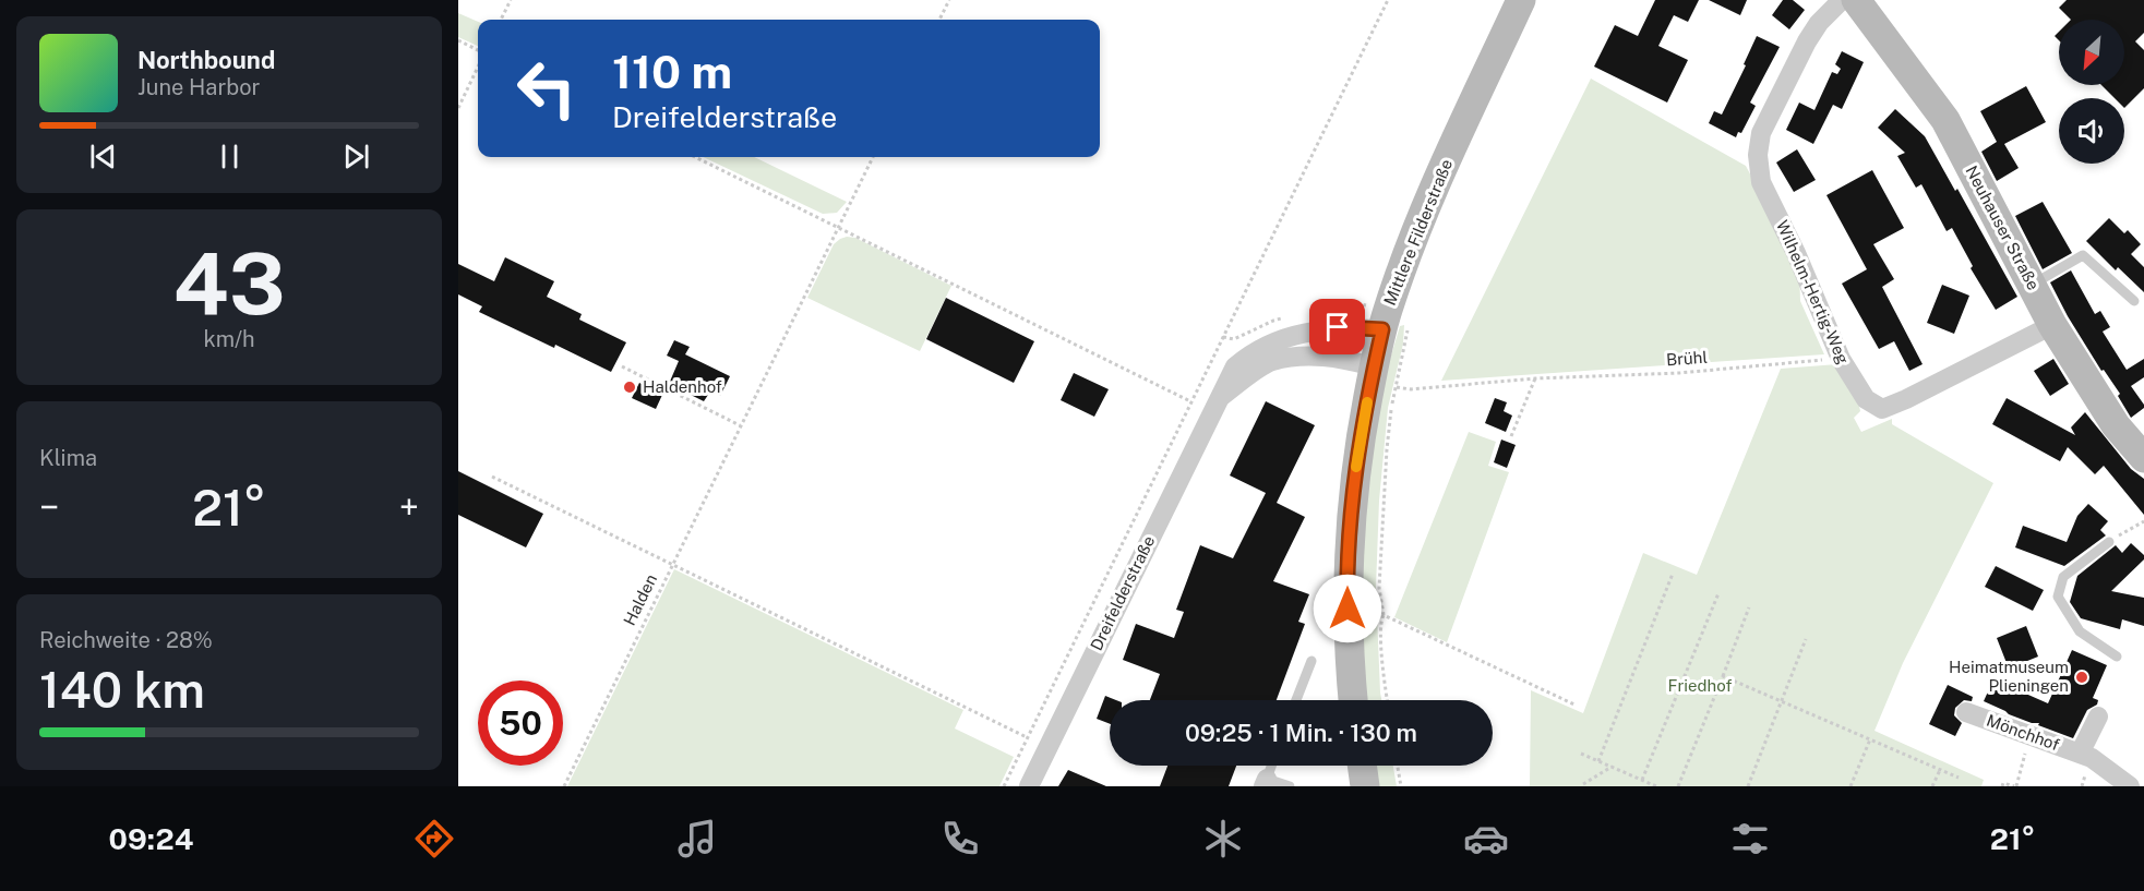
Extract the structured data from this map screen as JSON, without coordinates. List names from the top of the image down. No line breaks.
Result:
{"streets":{"main road":["Neuhauser Straße","Mittlere Filderstraße"],"street":["Wilhelm-Hertig-Weg","Dreifelderstraße","Mönchhof"],"path":["Brühl","Halden"]},"crossings":[["Neuhauser Straße","Wilhelm-Hertig-Weg"],["Mittlere Filderstraße","Dreifelderstraße"],["Wilhelm-Hertig-Weg","Brühl"]],"parks":["Friedhof"],"places":["Haldenhof","Heimatmuseum Plieningen"],"north":"bottom left","page":{"turn":["110 m","Dreifelderstraße"],"song":["Northbound","June Harbor"],"tile":[["43","km/h"],"Klima",["Reichweite · 28%","140 km"]],"heat":["−","21°","+"],"limit":"50","trip":"09:25 · 1 Min. · 130 m","tabs":["09:24","21°"]}}
